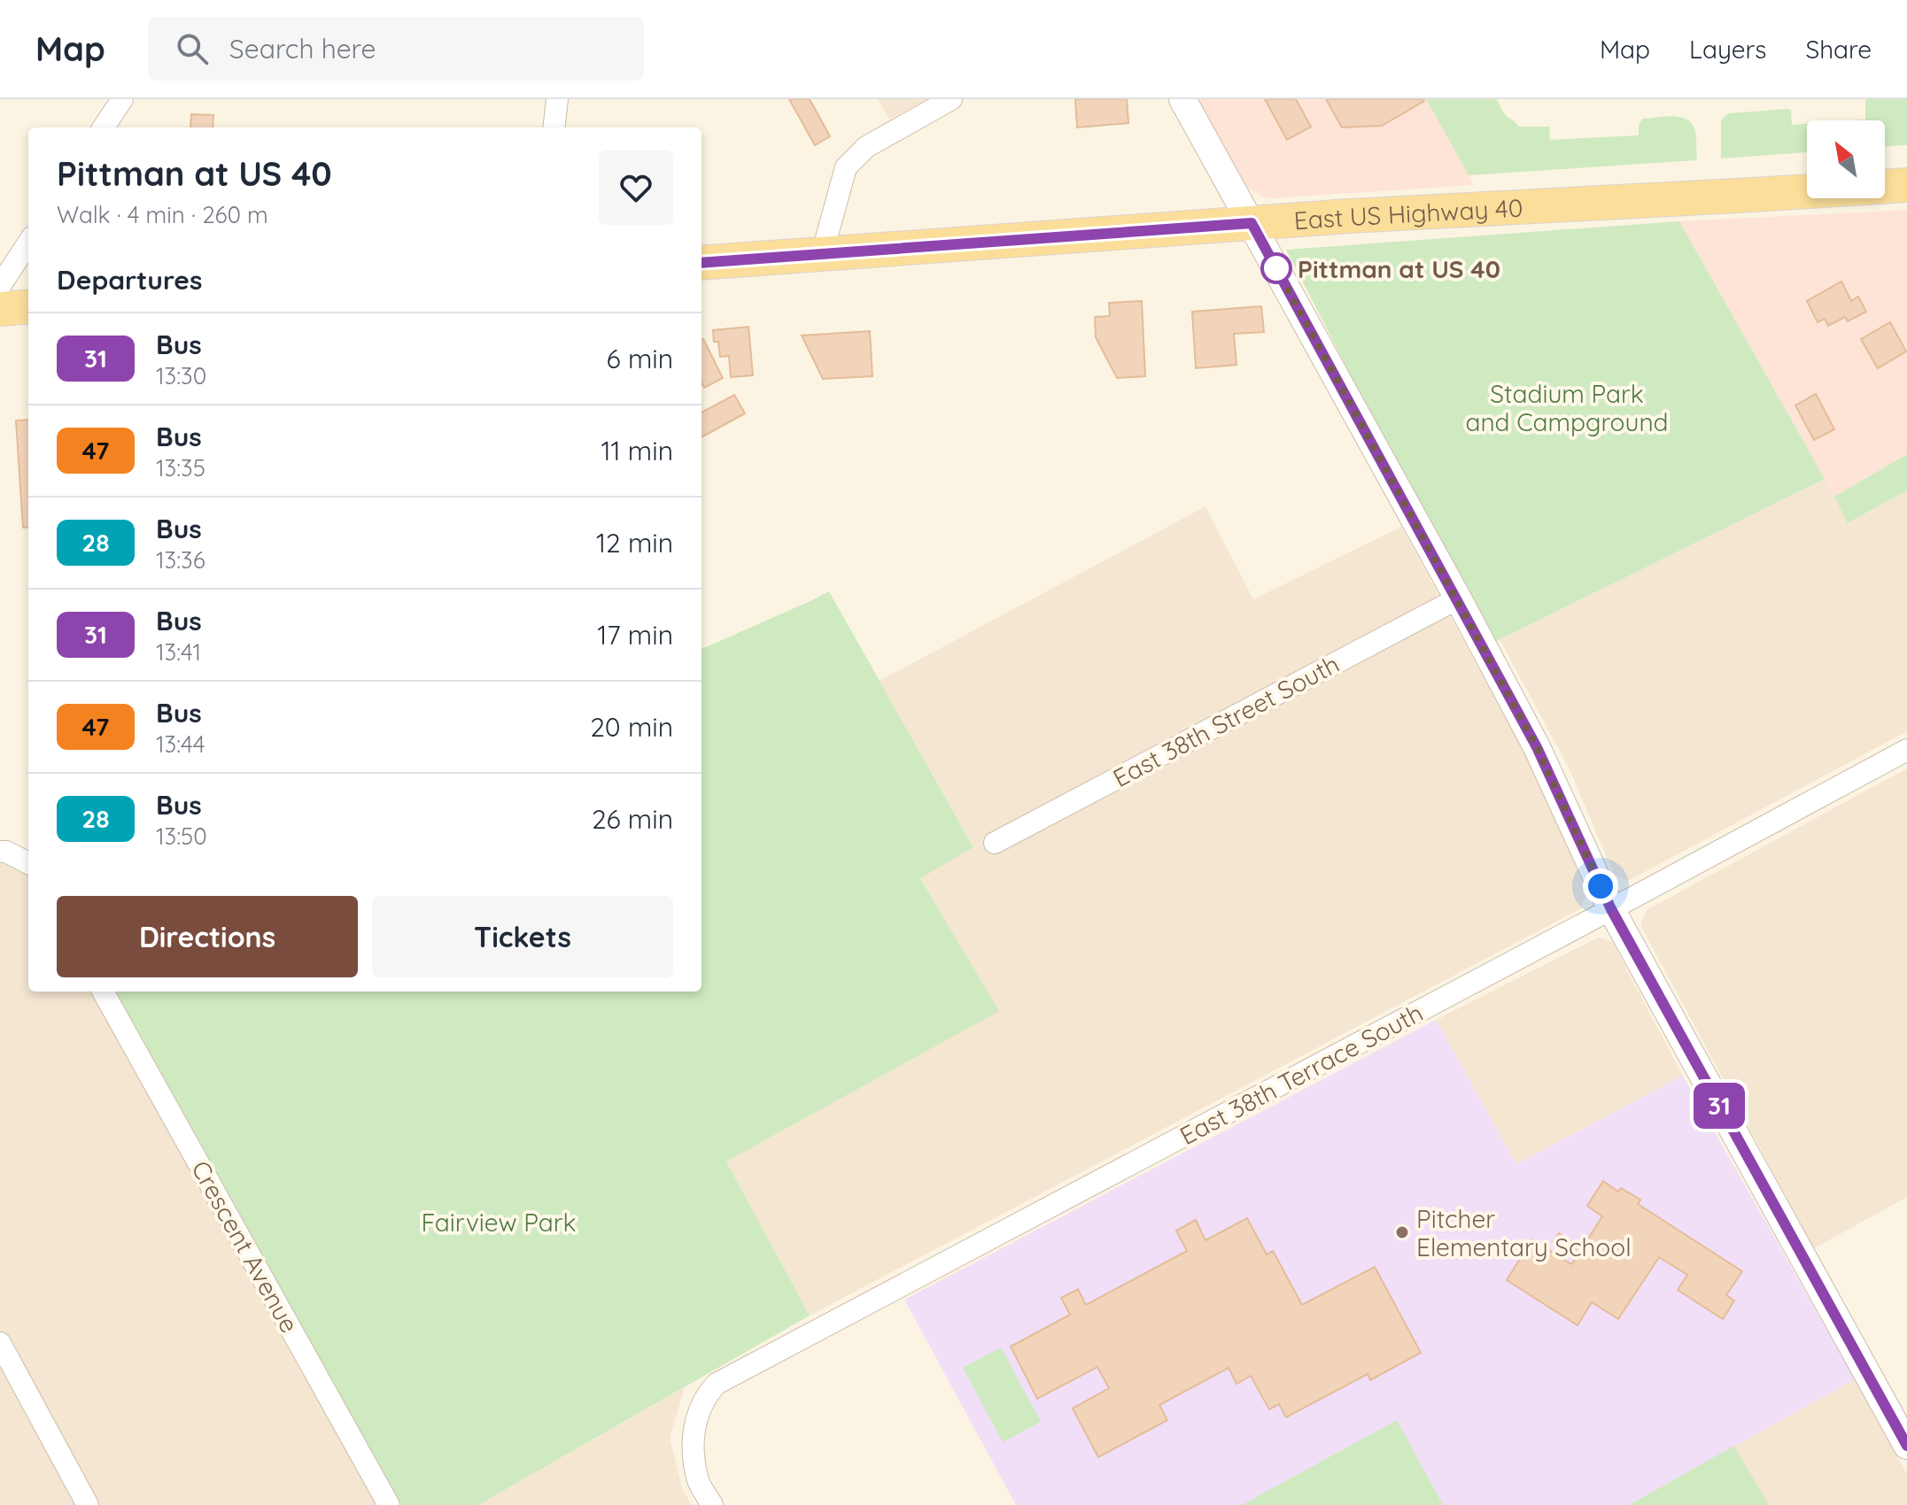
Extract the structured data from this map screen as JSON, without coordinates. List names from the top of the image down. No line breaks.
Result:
{"streets":{"main road":["East US Highway 40"],"street":["East 38th Street South","East 38th Terrace South","Crescent Avenue"]},"parks":["Stadium Park and Campground","Fairview Park"],"places":["Pittman at US 40","Pitcher Elementary School"],"lines":["bus line 31"],"north":"top left","page":{"header":"Map","search":"Search here","nav":["Map","Layers","Share"],"on_map":"31","heading":[["Pittman at US 40","Walk · 4 min · 260 m"],"Departures"],"list":[{"mark":"31","name":"Bus","note":"13:30","value":"6 min"},{"mark":"47","name":"Bus","note":"13:35","value":"11 min"},{"mark":"28","name":"Bus","note":"13:36","value":"12 min"},{"mark":"31","name":"Bus","note":"13:41","value":"17 min"},{"mark":"47","name":"Bus","note":"13:44","value":"20 min"},{"mark":"28","name":"Bus","note":"13:50","value":"26 min"}],"buttons":["Directions","Tickets"]}}
